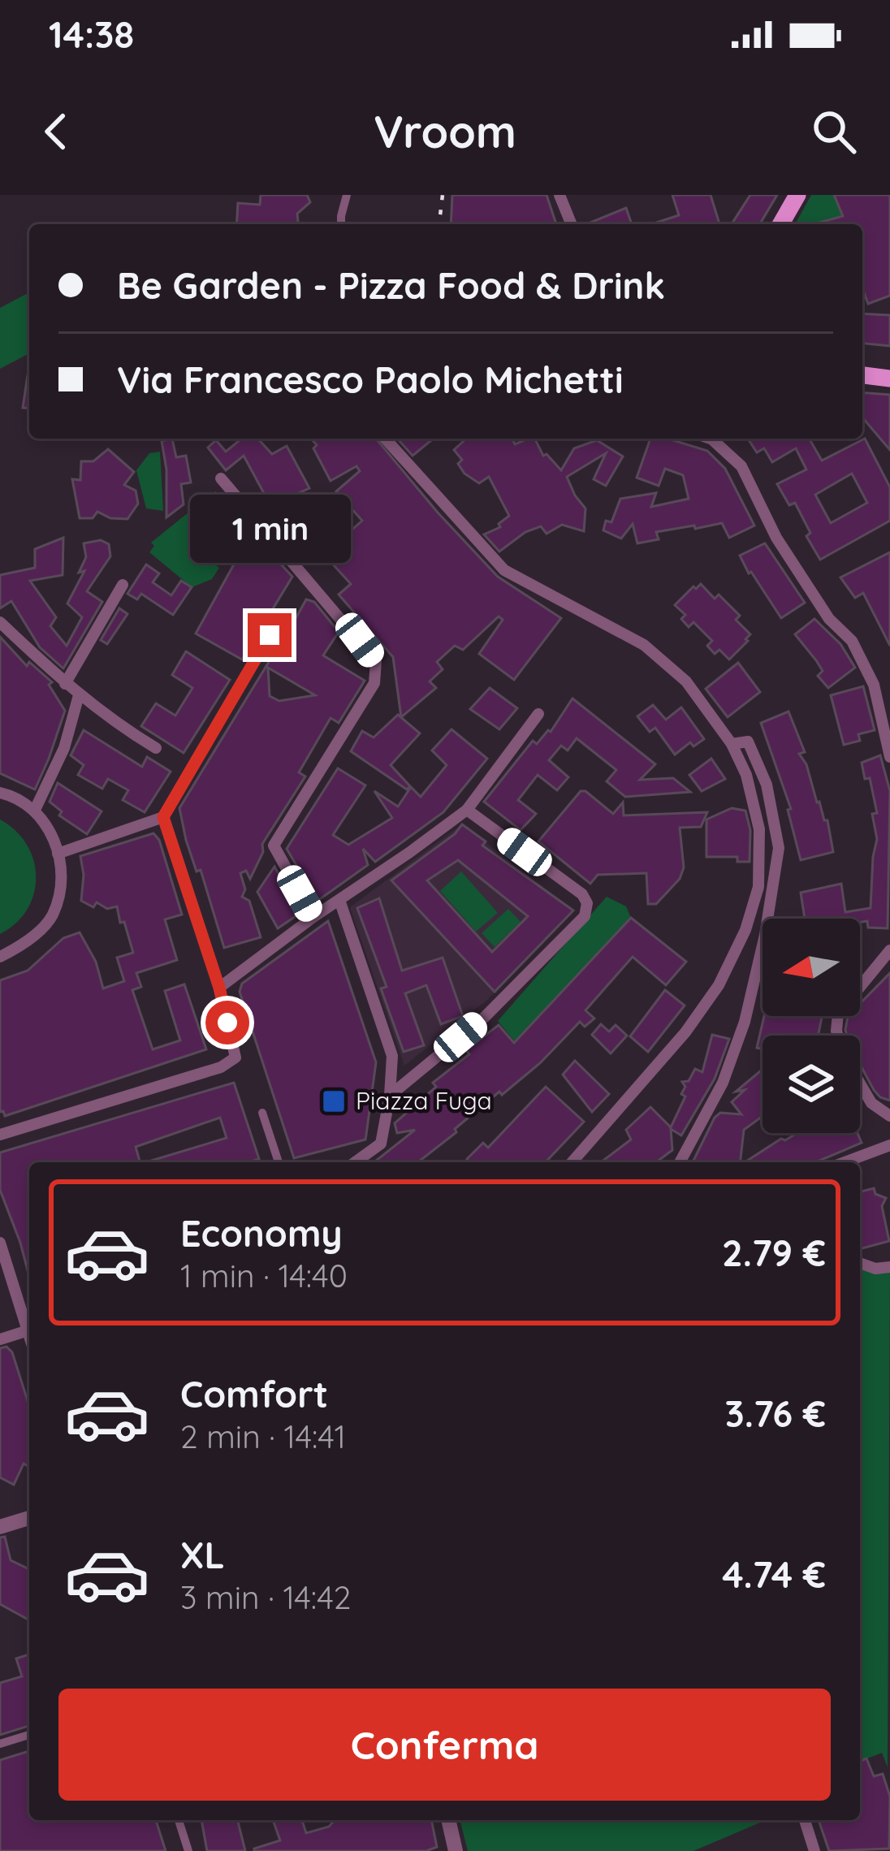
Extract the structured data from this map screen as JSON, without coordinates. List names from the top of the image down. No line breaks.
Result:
{"places":{"transit":["Piazza Fuga"]},"north":"left","page":{"status":"14:38","header":"Vroom","banner":["Be Garden - Pizza Food & Drink","Via Francesco Paolo Michetti"],"bubble":"1 min","list":[{"name":"Economy","note":"1 min · 14:40","value":"2.79 €"},{"name":"Comfort","note":"2 min · 14:41","value":"3.76 €"},{"name":"XL","note":"3 min · 14:42","value":"4.74 €"}],"buttons":"Conferma"}}
